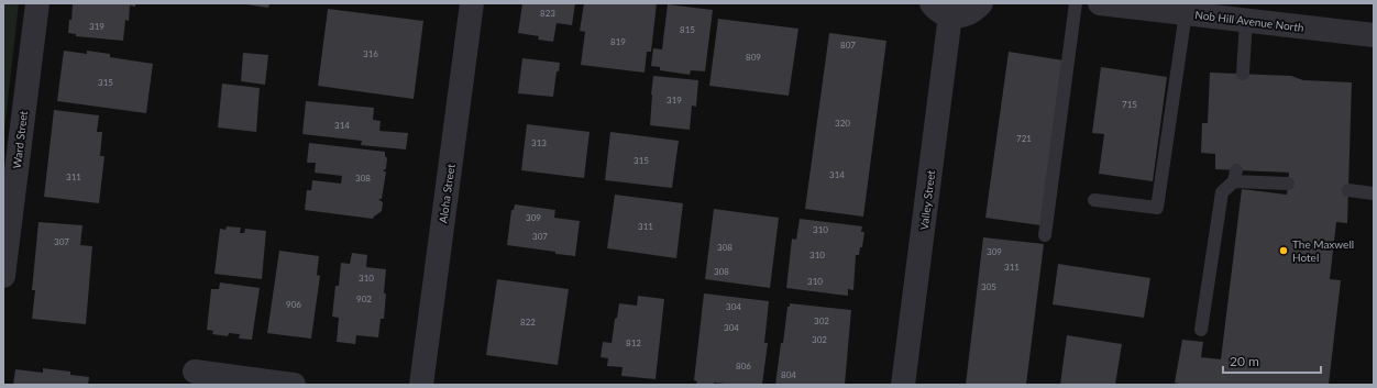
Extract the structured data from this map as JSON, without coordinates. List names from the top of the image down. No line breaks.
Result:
{"streets":{"street":["Nob Hill Avenue North","Ward Street","Aloha Street","Valley Street"]},"places":["The Maxwell Hotel"],"house_numbers":["823","319","815","819","807","316","809","315","319","715","320","314","721","313","315","314","311","308","309","311","310","307","307","308","309","310","311","308","310","310","305","902","906","304","302","822","304","302","812","806","804"],"scale_bar":"20 m"}
